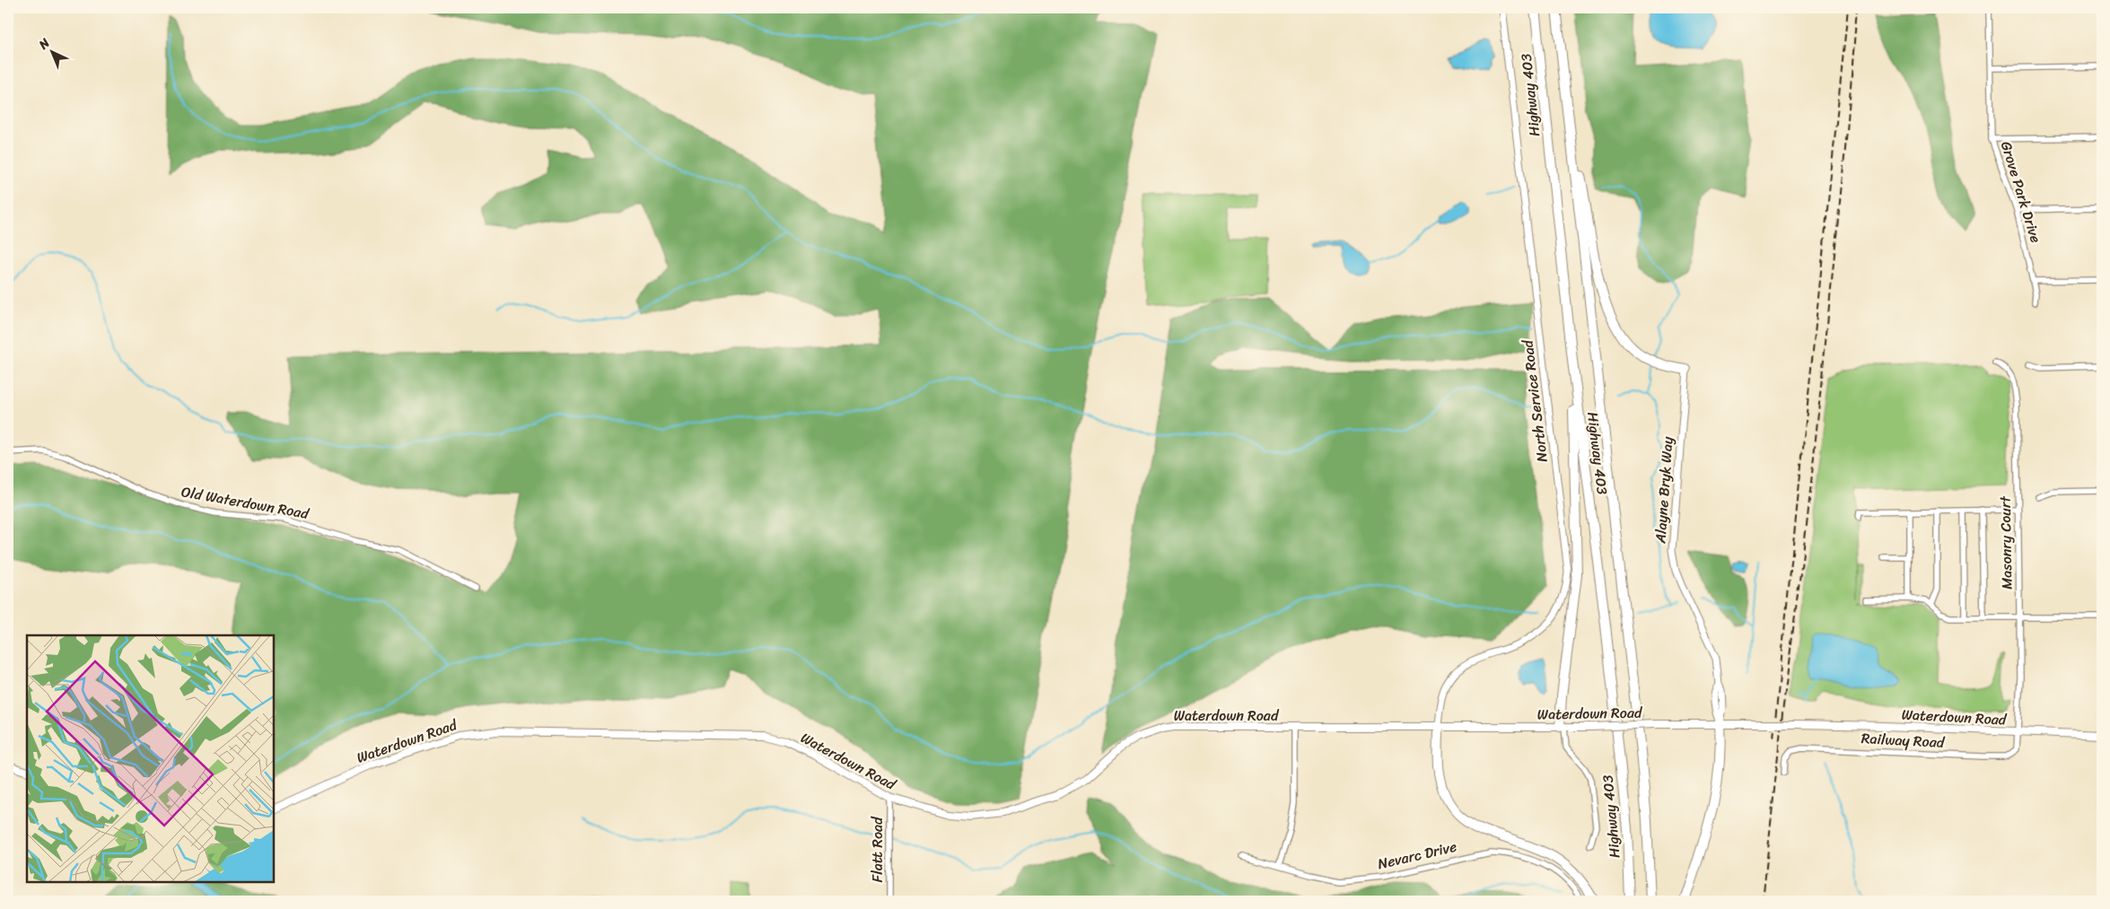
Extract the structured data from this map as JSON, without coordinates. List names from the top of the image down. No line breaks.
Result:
{"streets":{"highway":["Highway 403"],"main road":["Waterdown Road"],"street":["Grove Park Drive","North Service Road","Alayne Bryk Way","Old Waterdown Road","Masonry Court","Railway Road","Flatt Road","Nevarc Drive"]},"crossings":[["North Service Road","Waterdown Road"],["Alayne Bryk Way","Waterdown Road"],["Masonry Court","Waterdown Road"],["Masonry Court","Railway Road"],["Waterdown Road","Railway Road"],["Waterdown Road","Flatt Road"]],"north":"top left"}
